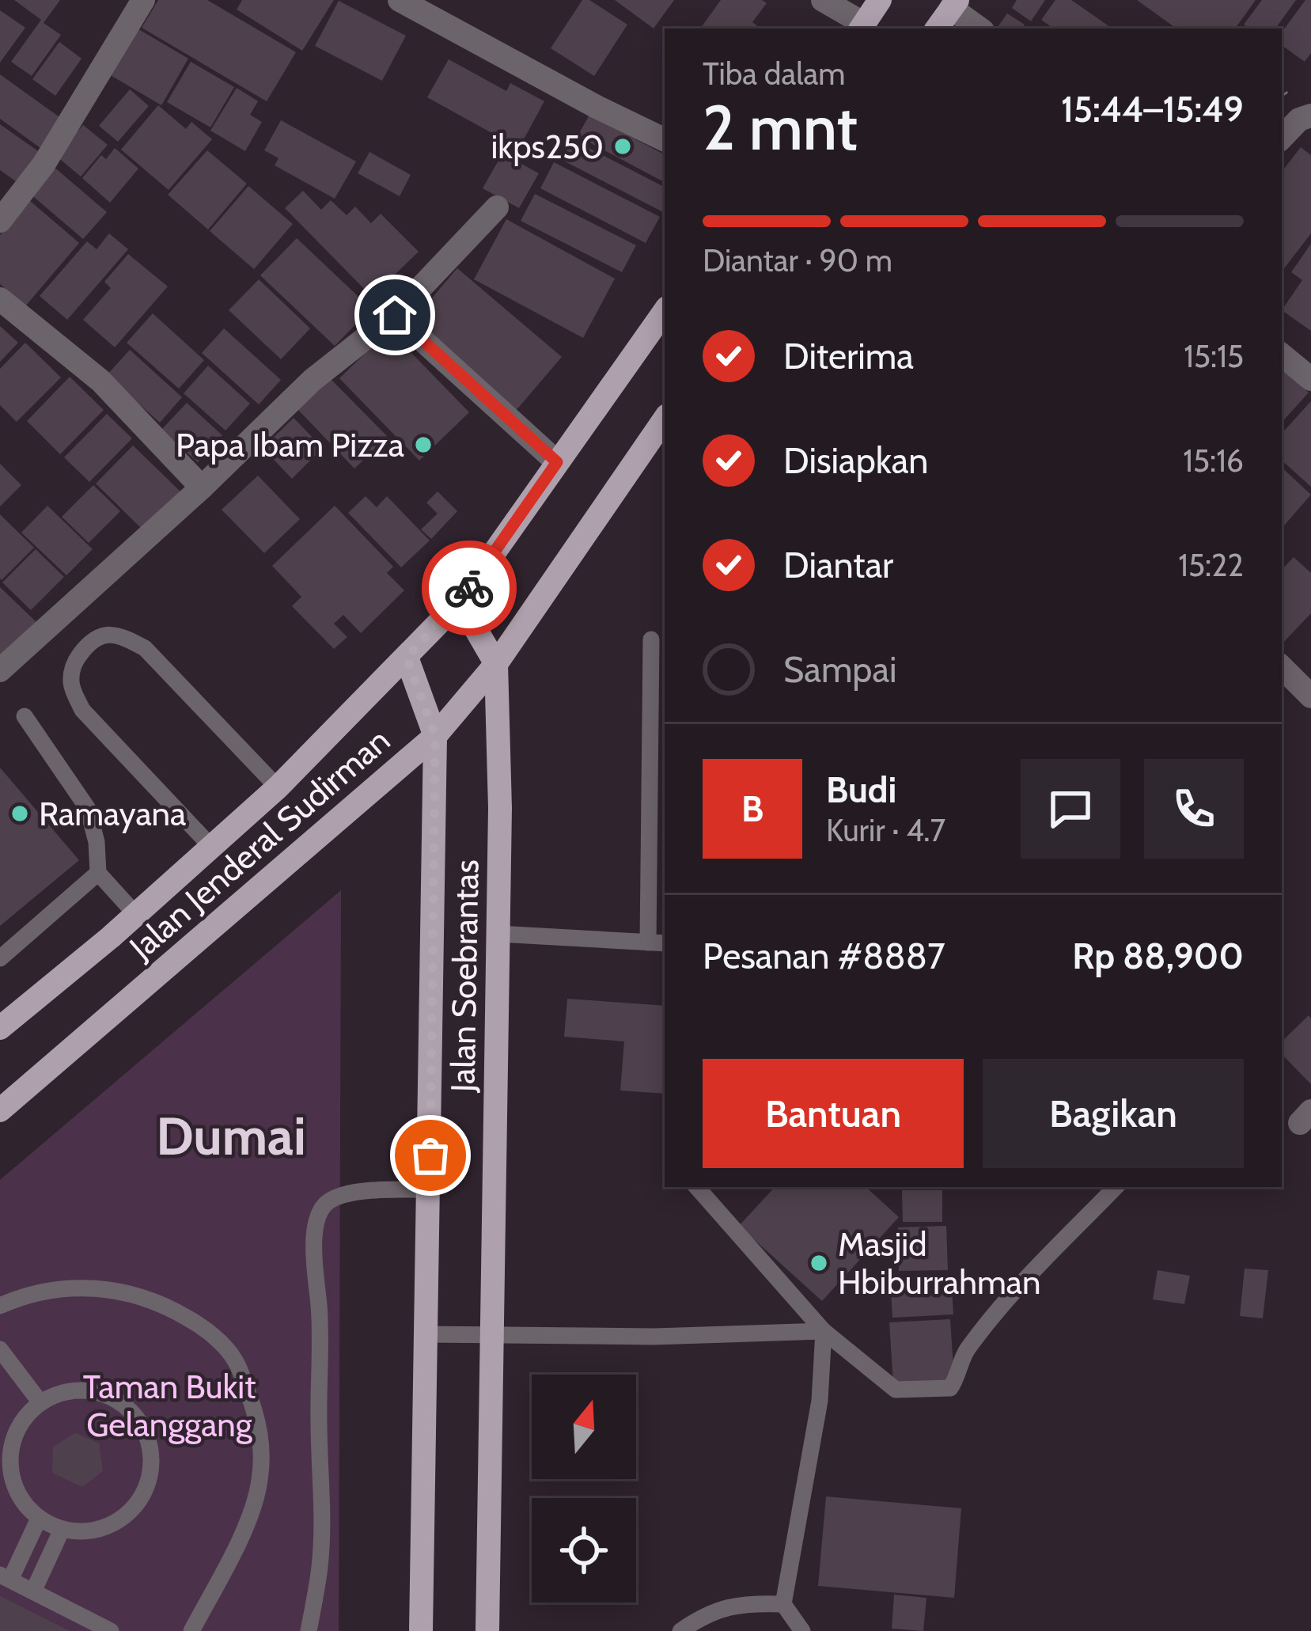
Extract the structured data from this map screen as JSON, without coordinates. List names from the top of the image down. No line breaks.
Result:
{"streets":{"main road":["Jalan Jenderal Sudirman","Jalan Soebrantas"]},"crossings":[["Jalan Jenderal Sudirman","Jalan Soebrantas"]],"districts":["Dumai"],"parks":["Taman Bukit Gelanggang"],"places":["ikps250","Papa Ibam Pizza","Ramayana","Masjid Hbiburrahman"],"north":"top","page":{"heading":["2 mnt","Tiba dalam","15:44–15:49"],"panel":["Budi","Kurir · 4.7","Pesanan #8887","Rp 88,900"],"bar":"Diantar · 90 m","list":[["Diterima","15:15"],["Disiapkan","15:16"],["Diantar","15:22"],"Sampai"],"round":"B","buttons":["Bantuan","Bagikan"]}}
